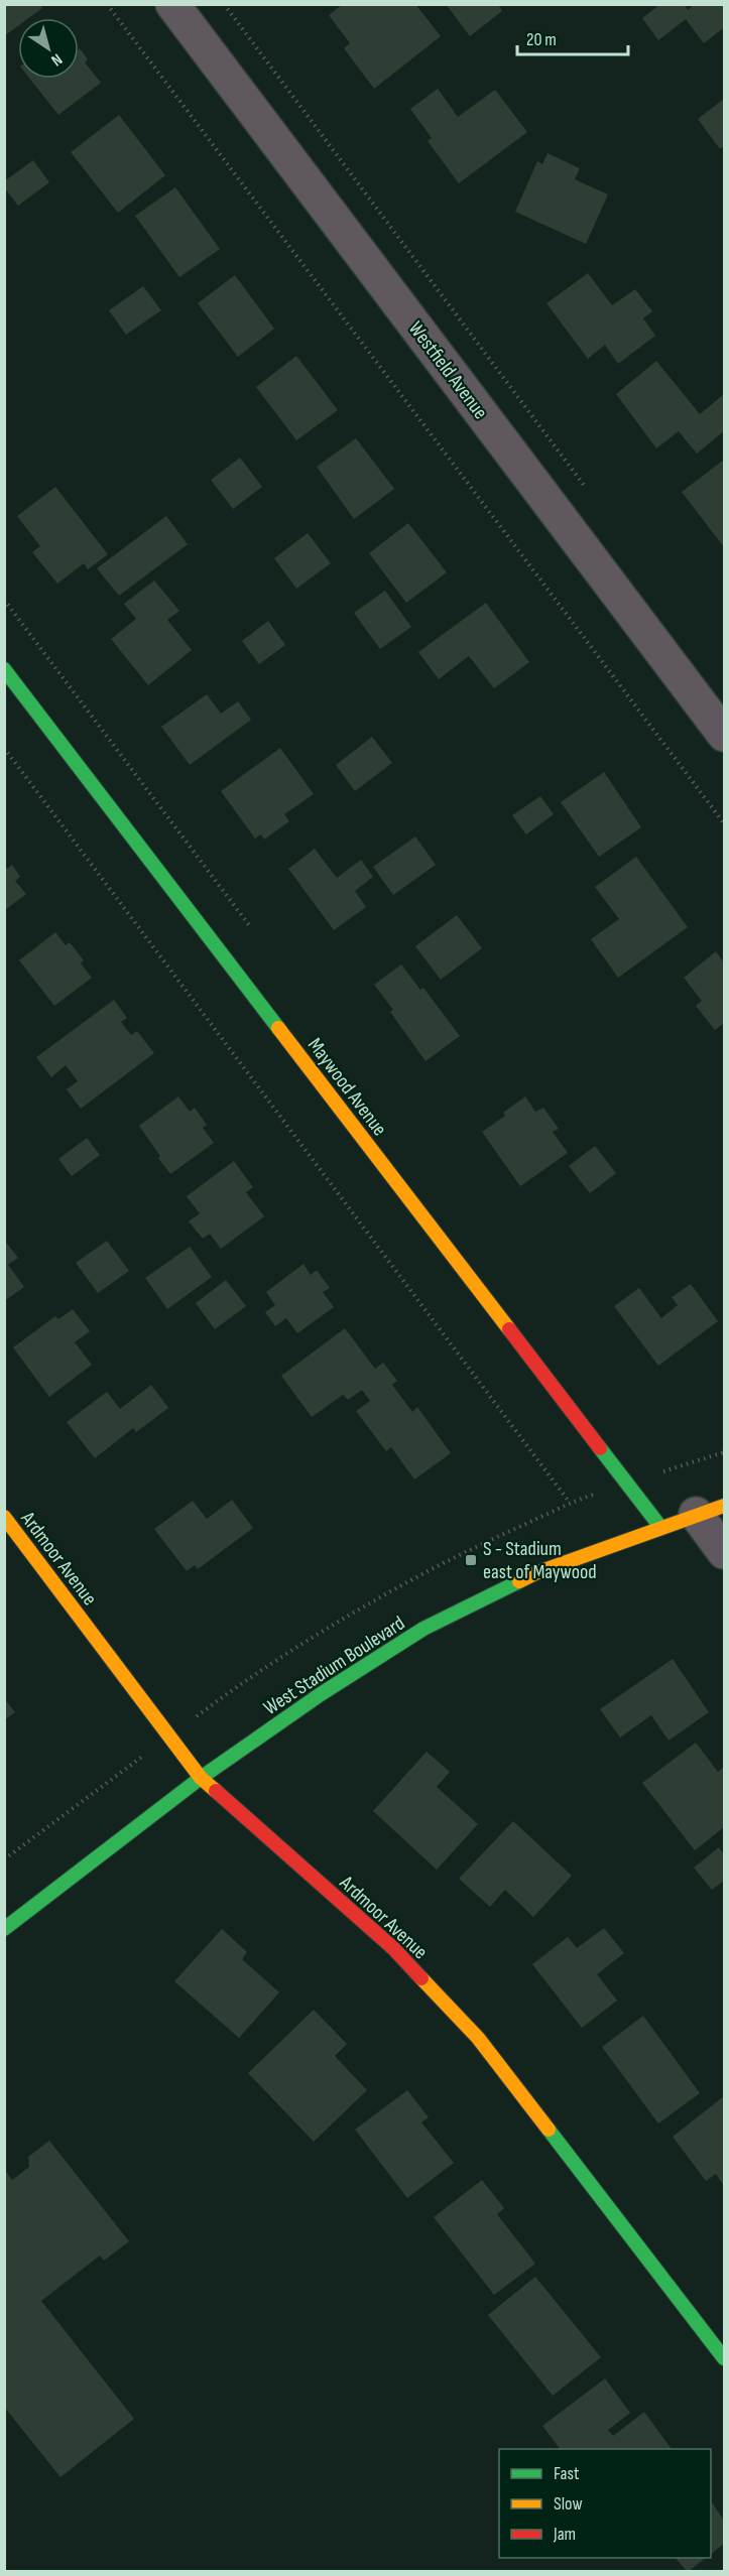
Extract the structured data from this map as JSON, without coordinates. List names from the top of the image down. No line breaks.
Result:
{"streets":{"street":["Westfield Avenue","Maywood Avenue","Ardmoor Avenue","West Stadium Boulevard"]},"crossings":[["Maywood Avenue","West Stadium Boulevard"],["Ardmoor Avenue","West Stadium Boulevard"]],"places":{"transit":["S - Stadium east of Maywood"]},"legend":["Fast","Slow","Jam"],"scale_bar":"20 m","north":"bottom right"}
